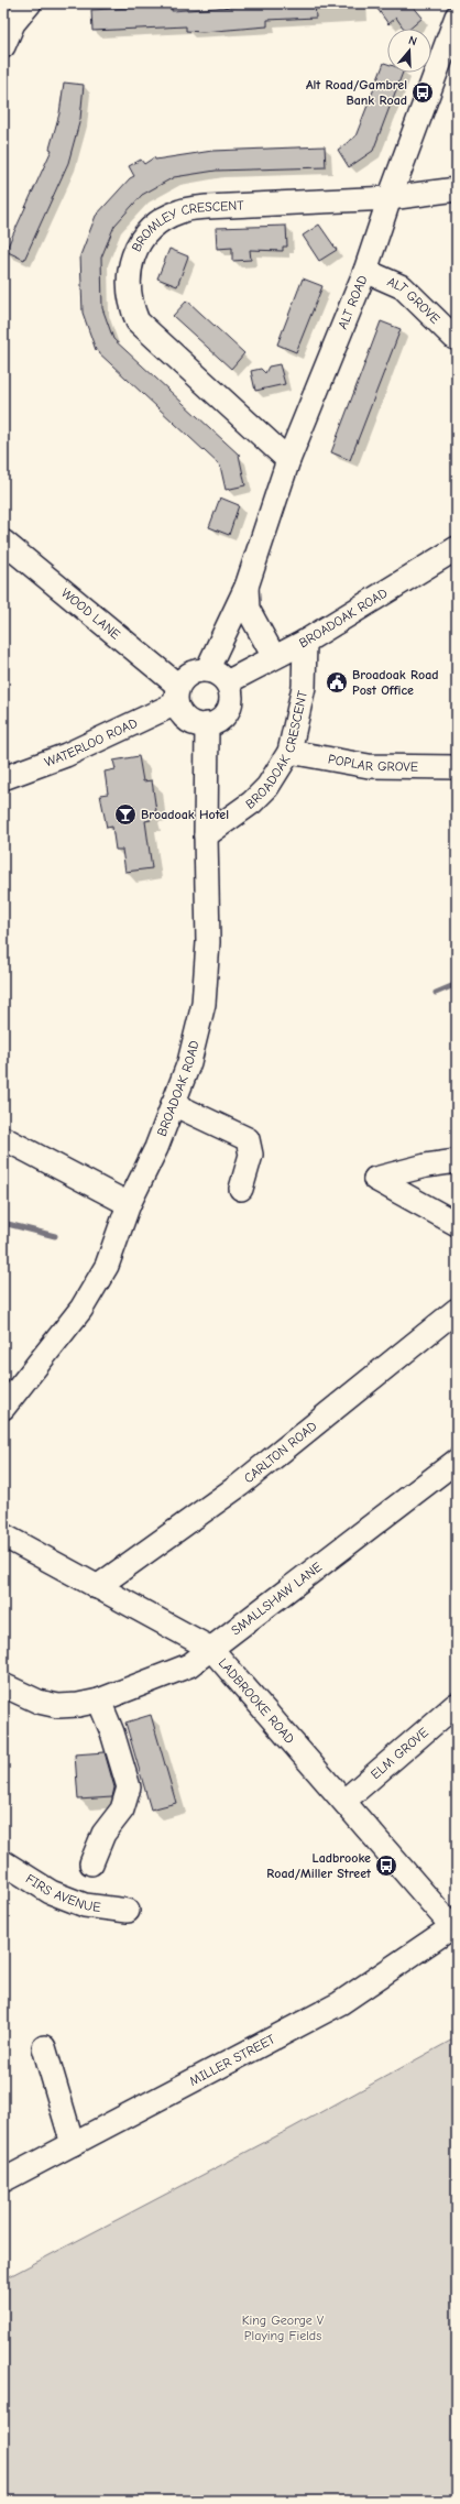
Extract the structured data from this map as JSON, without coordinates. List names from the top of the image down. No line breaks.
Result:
{"streets":{"street":["BROMLEY CRESCENT","ALT GROVE","ALT ROAD","WOOD LANE","BROADOAK ROAD","WATERLOO ROAD","BROADOAK CRESCENT","POPLAR GROVE","CARLTON ROAD","SMALLSHAW LANE","LADBROOKE ROAD","ELM GROVE","FIRS AVENUE","MILLER STREET"]},"crossings":[["BROMLEY CRESCENT","ALT ROAD"],["ALT GROVE","ALT ROAD"],["ALT ROAD","WOOD LANE"],["ALT ROAD","BROADOAK ROAD"],["ALT ROAD","WATERLOO ROAD"],["WOOD LANE","BROADOAK ROAD"],["WOOD LANE","WATERLOO ROAD"],["BROADOAK ROAD","WATERLOO ROAD"],["BROADOAK ROAD","BROADOAK CRESCENT"],["BROADOAK CRESCENT","POPLAR GROVE"],["CARLTON ROAD","LADBROOKE ROAD"],["SMALLSHAW LANE","LADBROOKE ROAD"],["LADBROOKE ROAD","ELM GROVE"],["LADBROOKE ROAD","MILLER STREET"]],"parks":["King George V Playing Fields"],"places":{"bus stop":["Alt Road/Gambrel Bank Road","Ladbrooke Road/Miller Street"],"public building":["Broadoak Road Post Office"],"bar":["Broadoak Hotel"]},"north":"top"}
